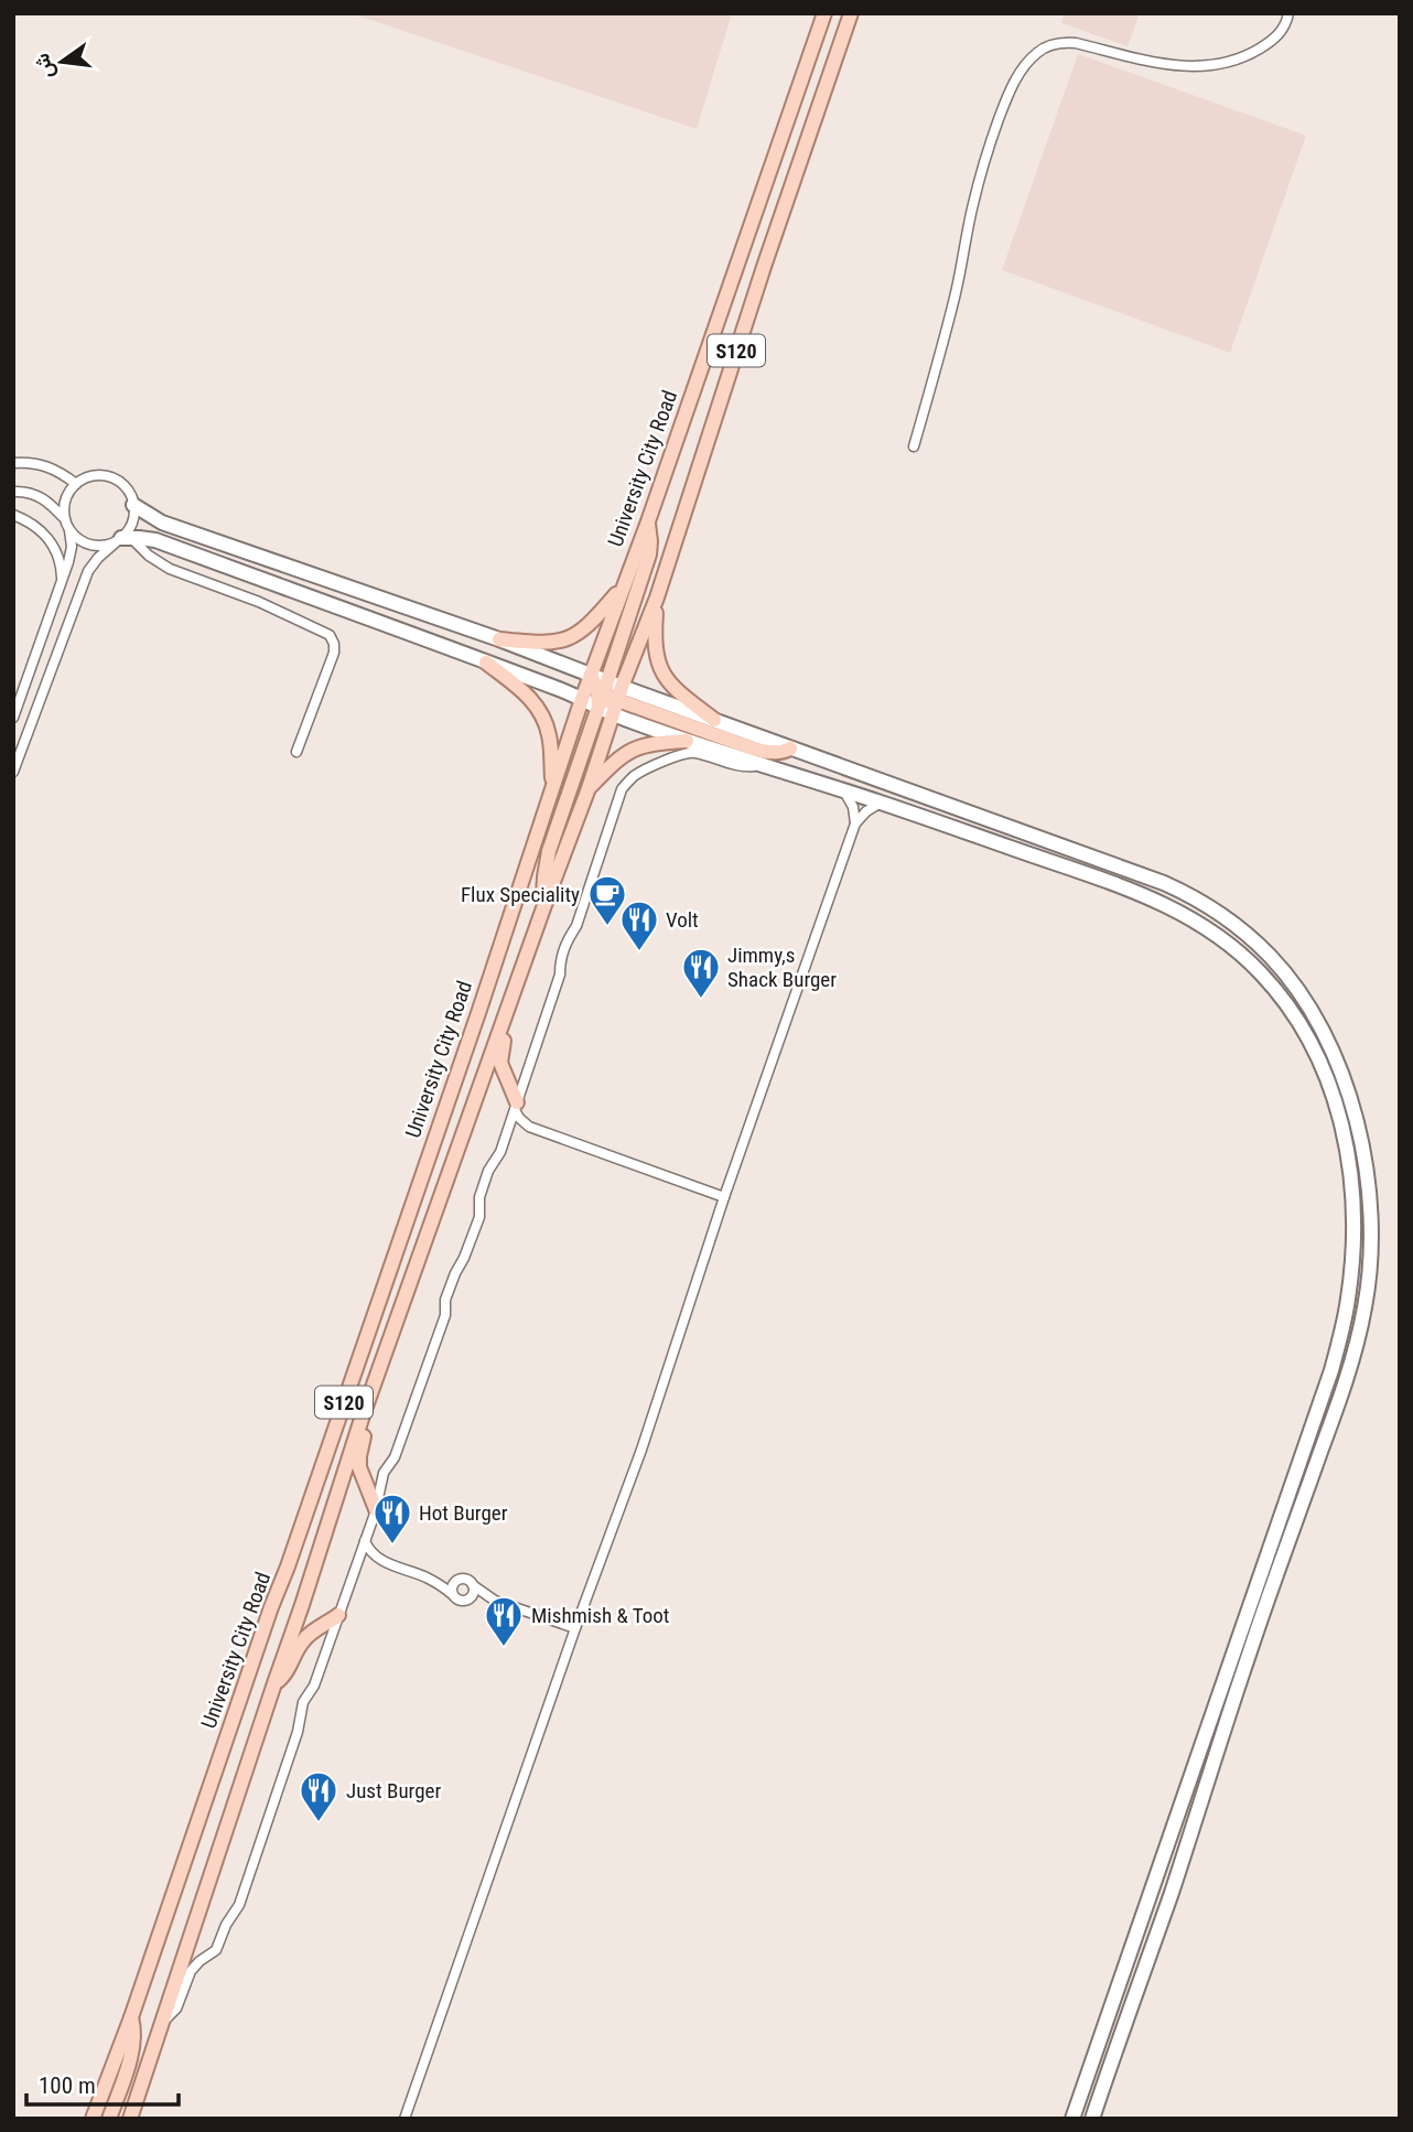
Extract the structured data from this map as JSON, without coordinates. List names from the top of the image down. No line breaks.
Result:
{"streets":{"main road":["S120","University City Road"]},"places":{"cafe":["Flux Speciality"],"restaurant":["Volt","Jimmy,s Shack Burger","Hot Burger","Mishmish & Toot","Just Burger"]},"scale_bar":"100 m","north":"left"}
